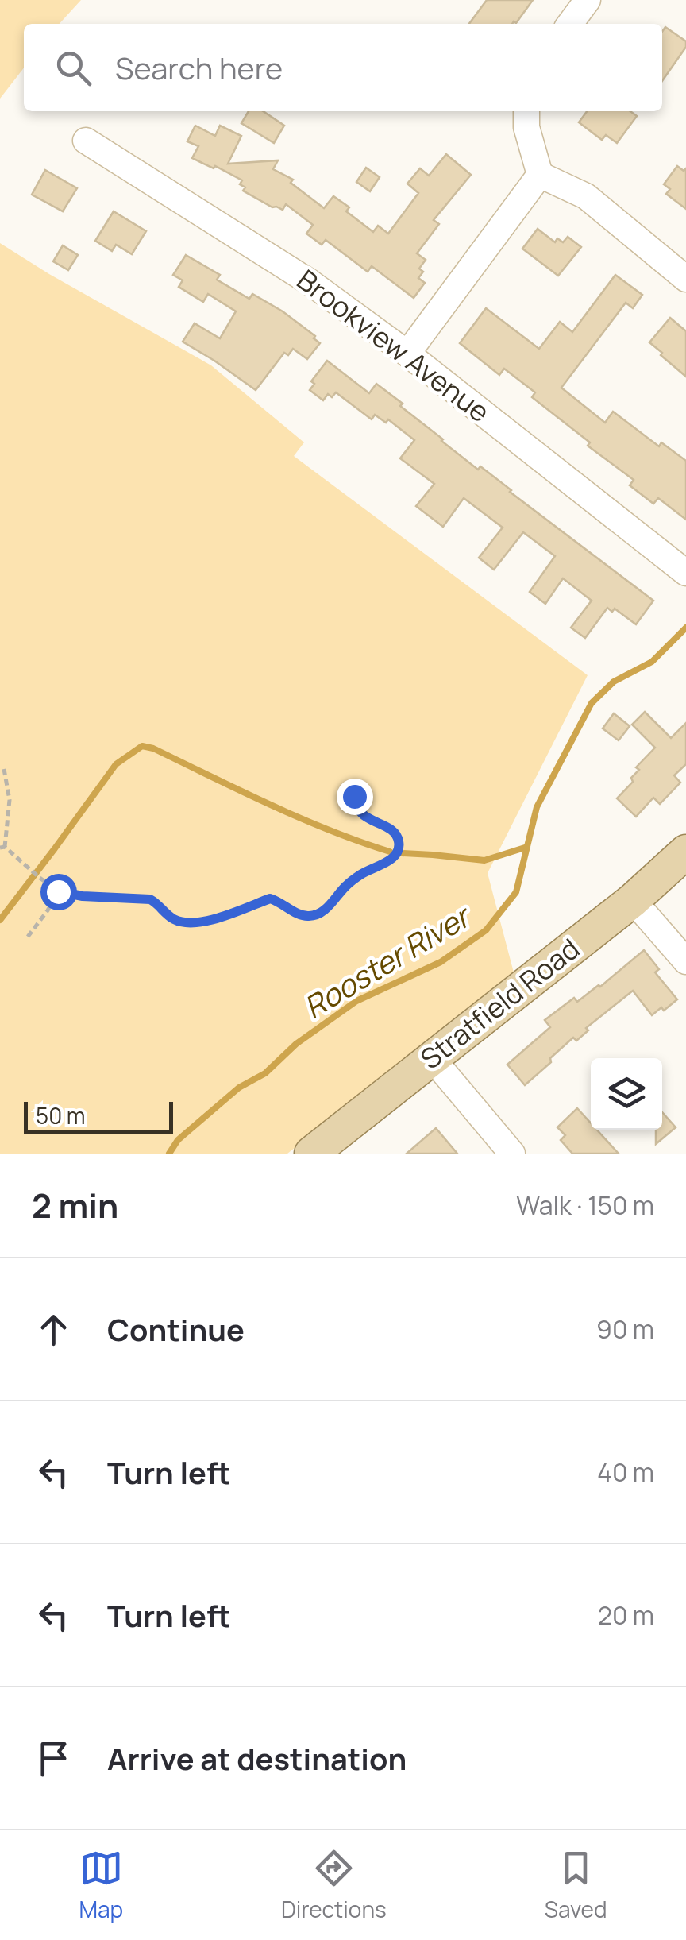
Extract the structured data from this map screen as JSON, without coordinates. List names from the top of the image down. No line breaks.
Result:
{"streets":{"main road":["Stratfield Road"],"street":["Brookview Avenue"]},"water":["Rooster River"],"scale_bar":"50 m","page":{"search":"Search here","scale":"50 m","heading":["2 min","Walk · 150 m"],"list":[["Continue","90 m"],["Turn left","40 m"],["Turn left","20 m"],"Arrive at destination"],"nav":["Map","Directions","Saved"]}}
